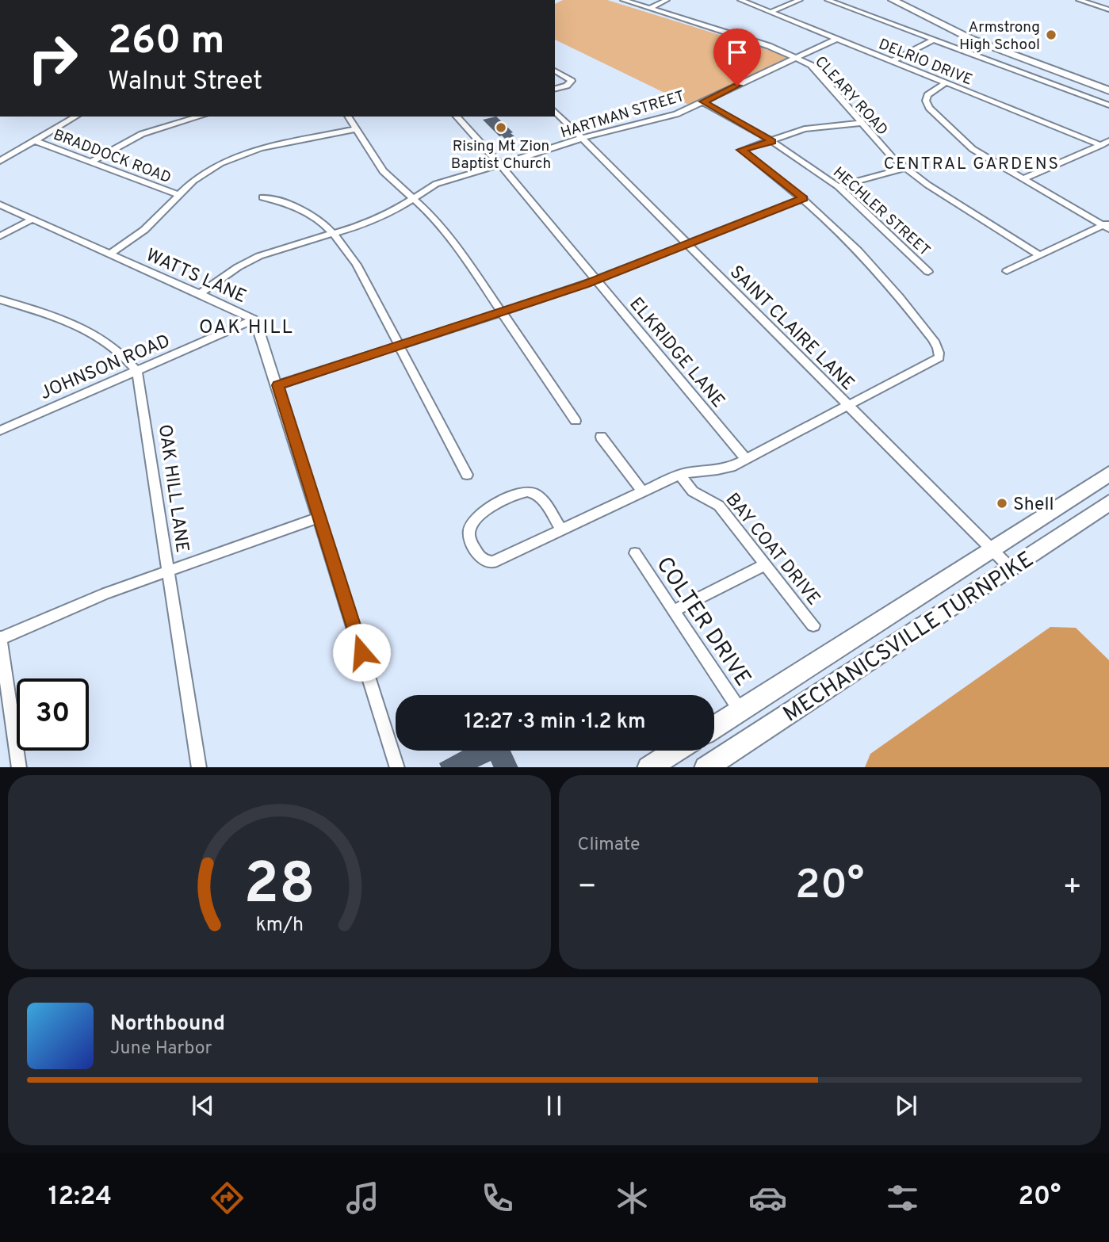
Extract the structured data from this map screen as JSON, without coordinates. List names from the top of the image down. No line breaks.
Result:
{"streets":{"highway":["MECHANICSVILLE TURNPIKE"],"street":["DELRIO DRIVE","CLEARY ROAD","HARTMAN STREET","BRADDOCK ROAD","HECHLER STREET","WATTS LANE","SAINT CLAIRE LANE","ELKRIDGE LANE","JOHNSON ROAD","OAK HILL LANE","BAY COAT DRIVE","COLTER DRIVE"]},"crossings":[["DELRIO DRIVE","HARTMAN STREET"],["CLEARY ROAD","HARTMAN STREET"],["HARTMAN STREET","HECHLER STREET"],["HARTMAN STREET","WATTS LANE"],["HARTMAN STREET","SAINT CLAIRE LANE"],["HARTMAN STREET","ELKRIDGE LANE"],["WATTS LANE","JOHNSON ROAD"],["SAINT CLAIRE LANE","MECHANICSVILLE TURNPIKE"],["JOHNSON ROAD","OAK HILL LANE"],["COLTER DRIVE","MECHANICSVILLE TURNPIKE"]],"districts":["CENTRAL GARDENS","OAK HILL"],"places":["Armstrong High School","Rising Mt Zion Baptist Church","Shell"],"page":{"turn":["260 m","Walnut Street"],"limit":"30","trip":"12:27 · 3 min · 1.2 km","tile":"Climate","heat":["−","20°","+"],"song":["Northbound","June Harbor"],"tabs":["12:24","20°"],"gauge":["28","km/h"]}}
